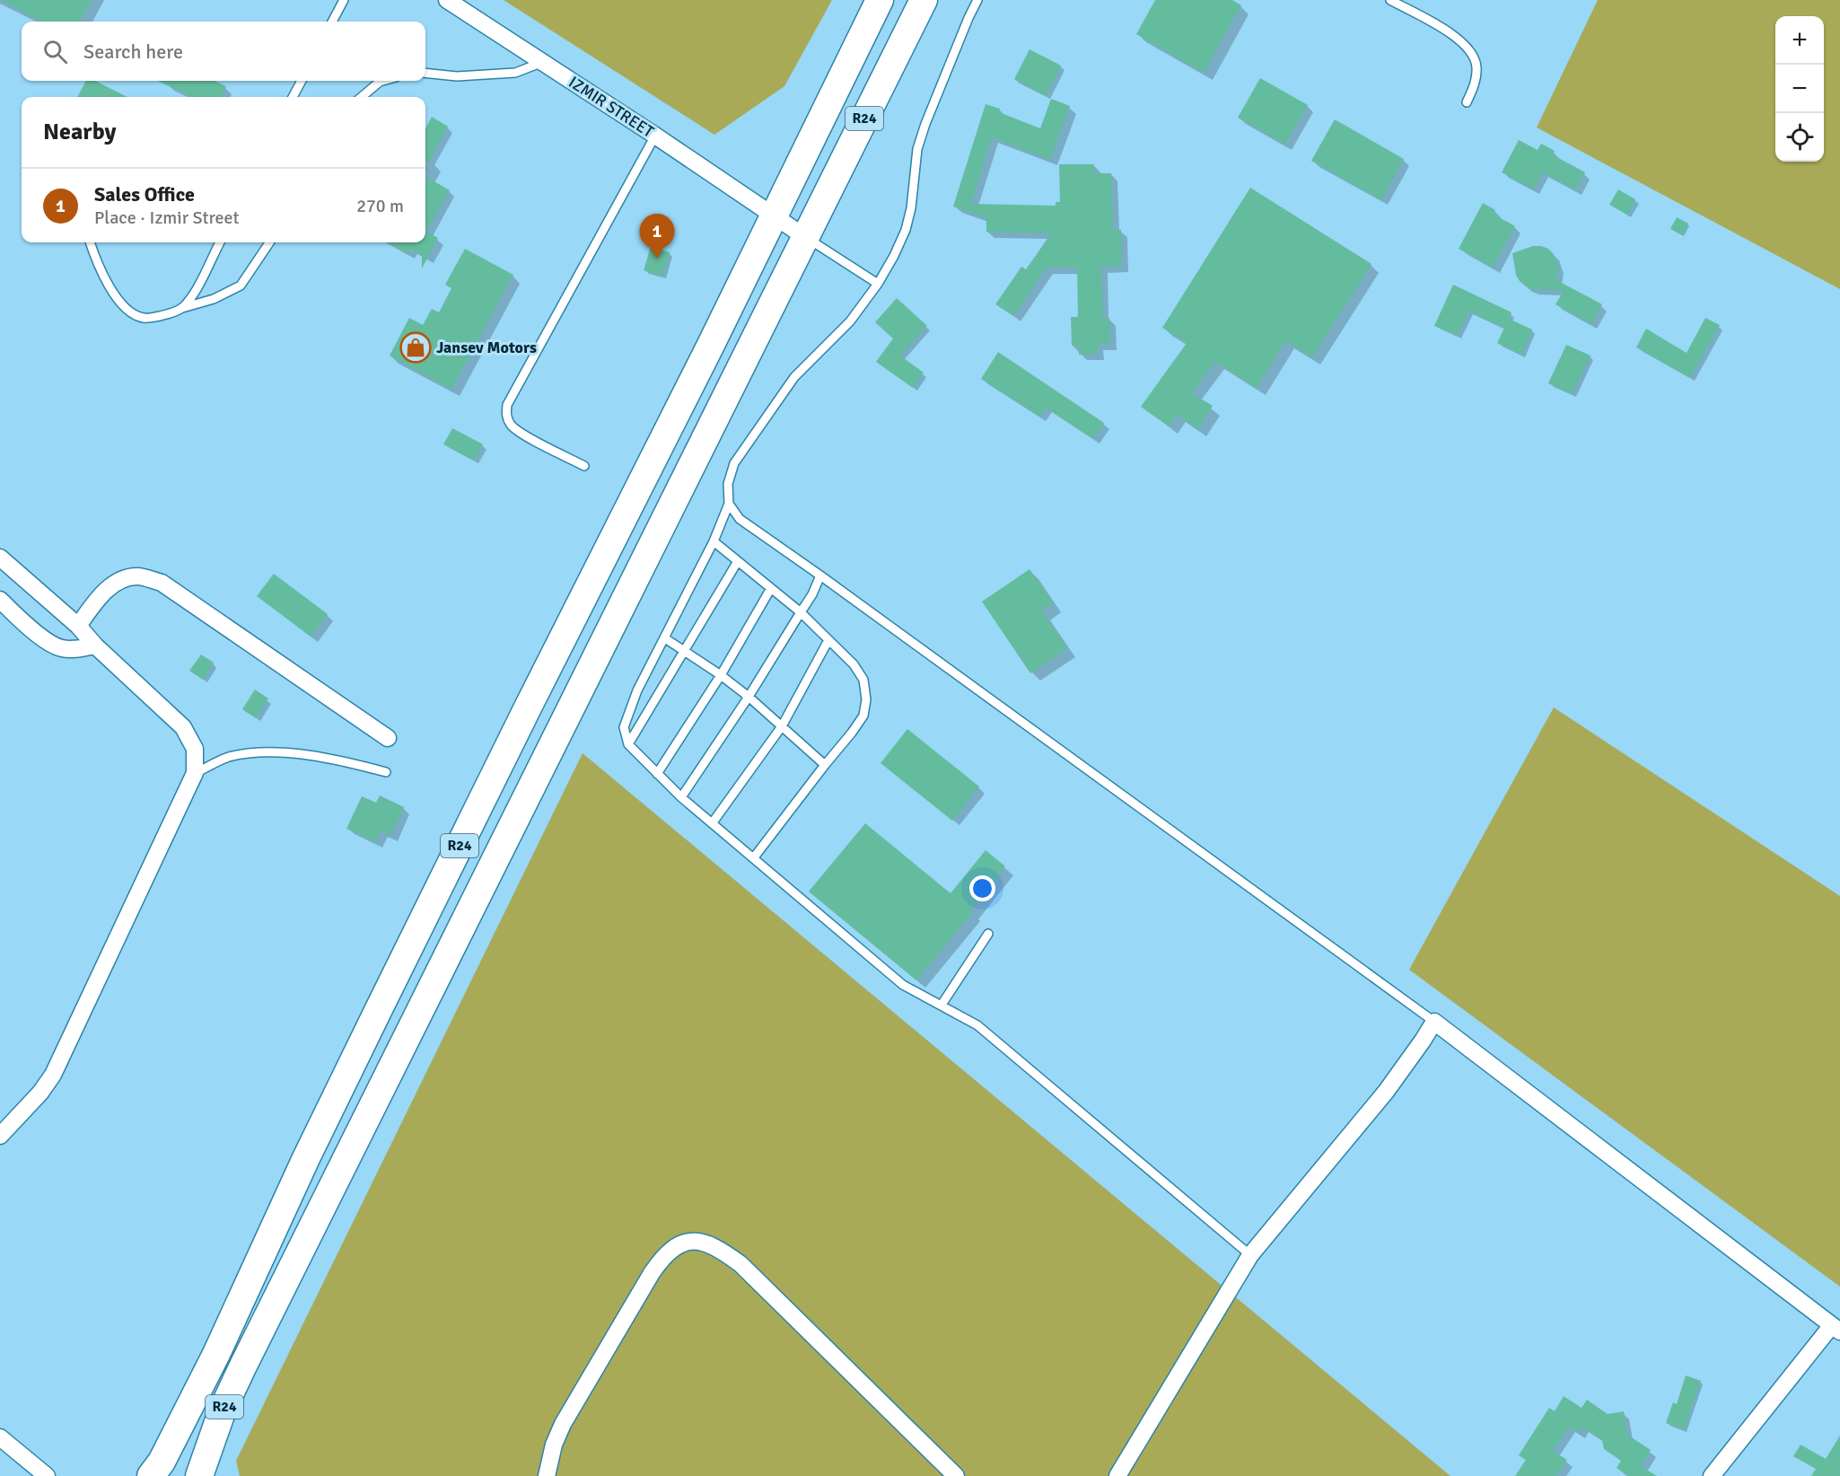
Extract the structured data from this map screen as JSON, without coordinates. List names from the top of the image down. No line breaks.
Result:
{"streets":{"main road":["R24"],"street":["IZMIR STREET"]},"crossings":[["IZMIR STREET","R24"]],"places":{"shop":["Jansev Motors"]},"page":{"map_buttons":["+","−"],"search":"Search here","heading":"Nearby","list":[{"mark":"1","name":"Sales Office","note":"Place · Izmir Street","value":"270 m"}],"pins":"1"}}
